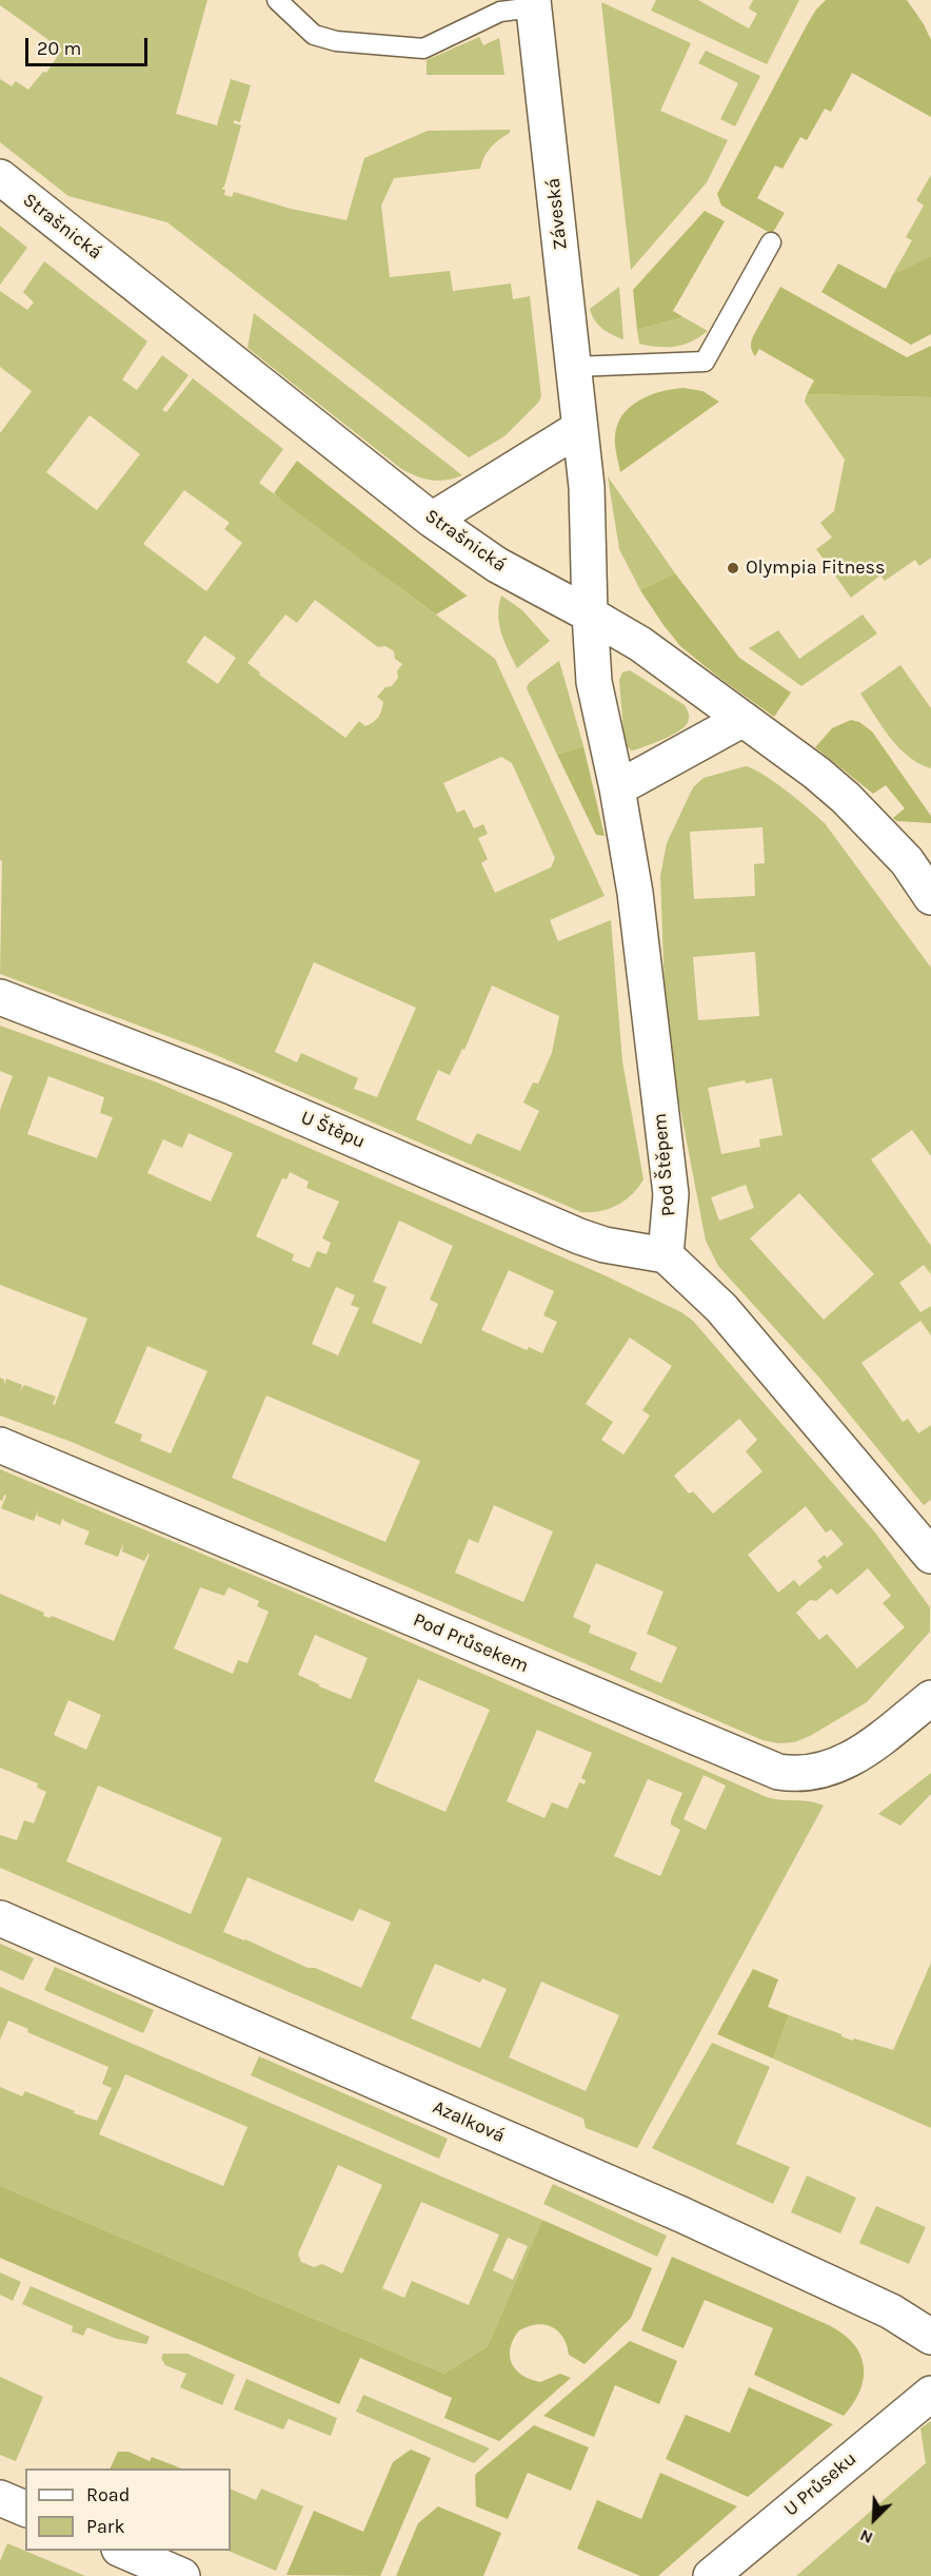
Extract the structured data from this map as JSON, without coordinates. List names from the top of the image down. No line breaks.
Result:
{"streets":{"street":["Záveská","Strašnická","U Štěpu","Pod Štěpem","Pod Průsekem","Azalková","U Průseku"]},"crossings":[["Záveská","Strašnická"],["Záveská","Pod Štěpem"],["Strašnická","Pod Štěpem"],["U Štěpu","Pod Štěpem"]],"places":["Olympia Fitness"],"legend":["Road","Park"],"scale_bar":"20 m","north":"bottom left"}
